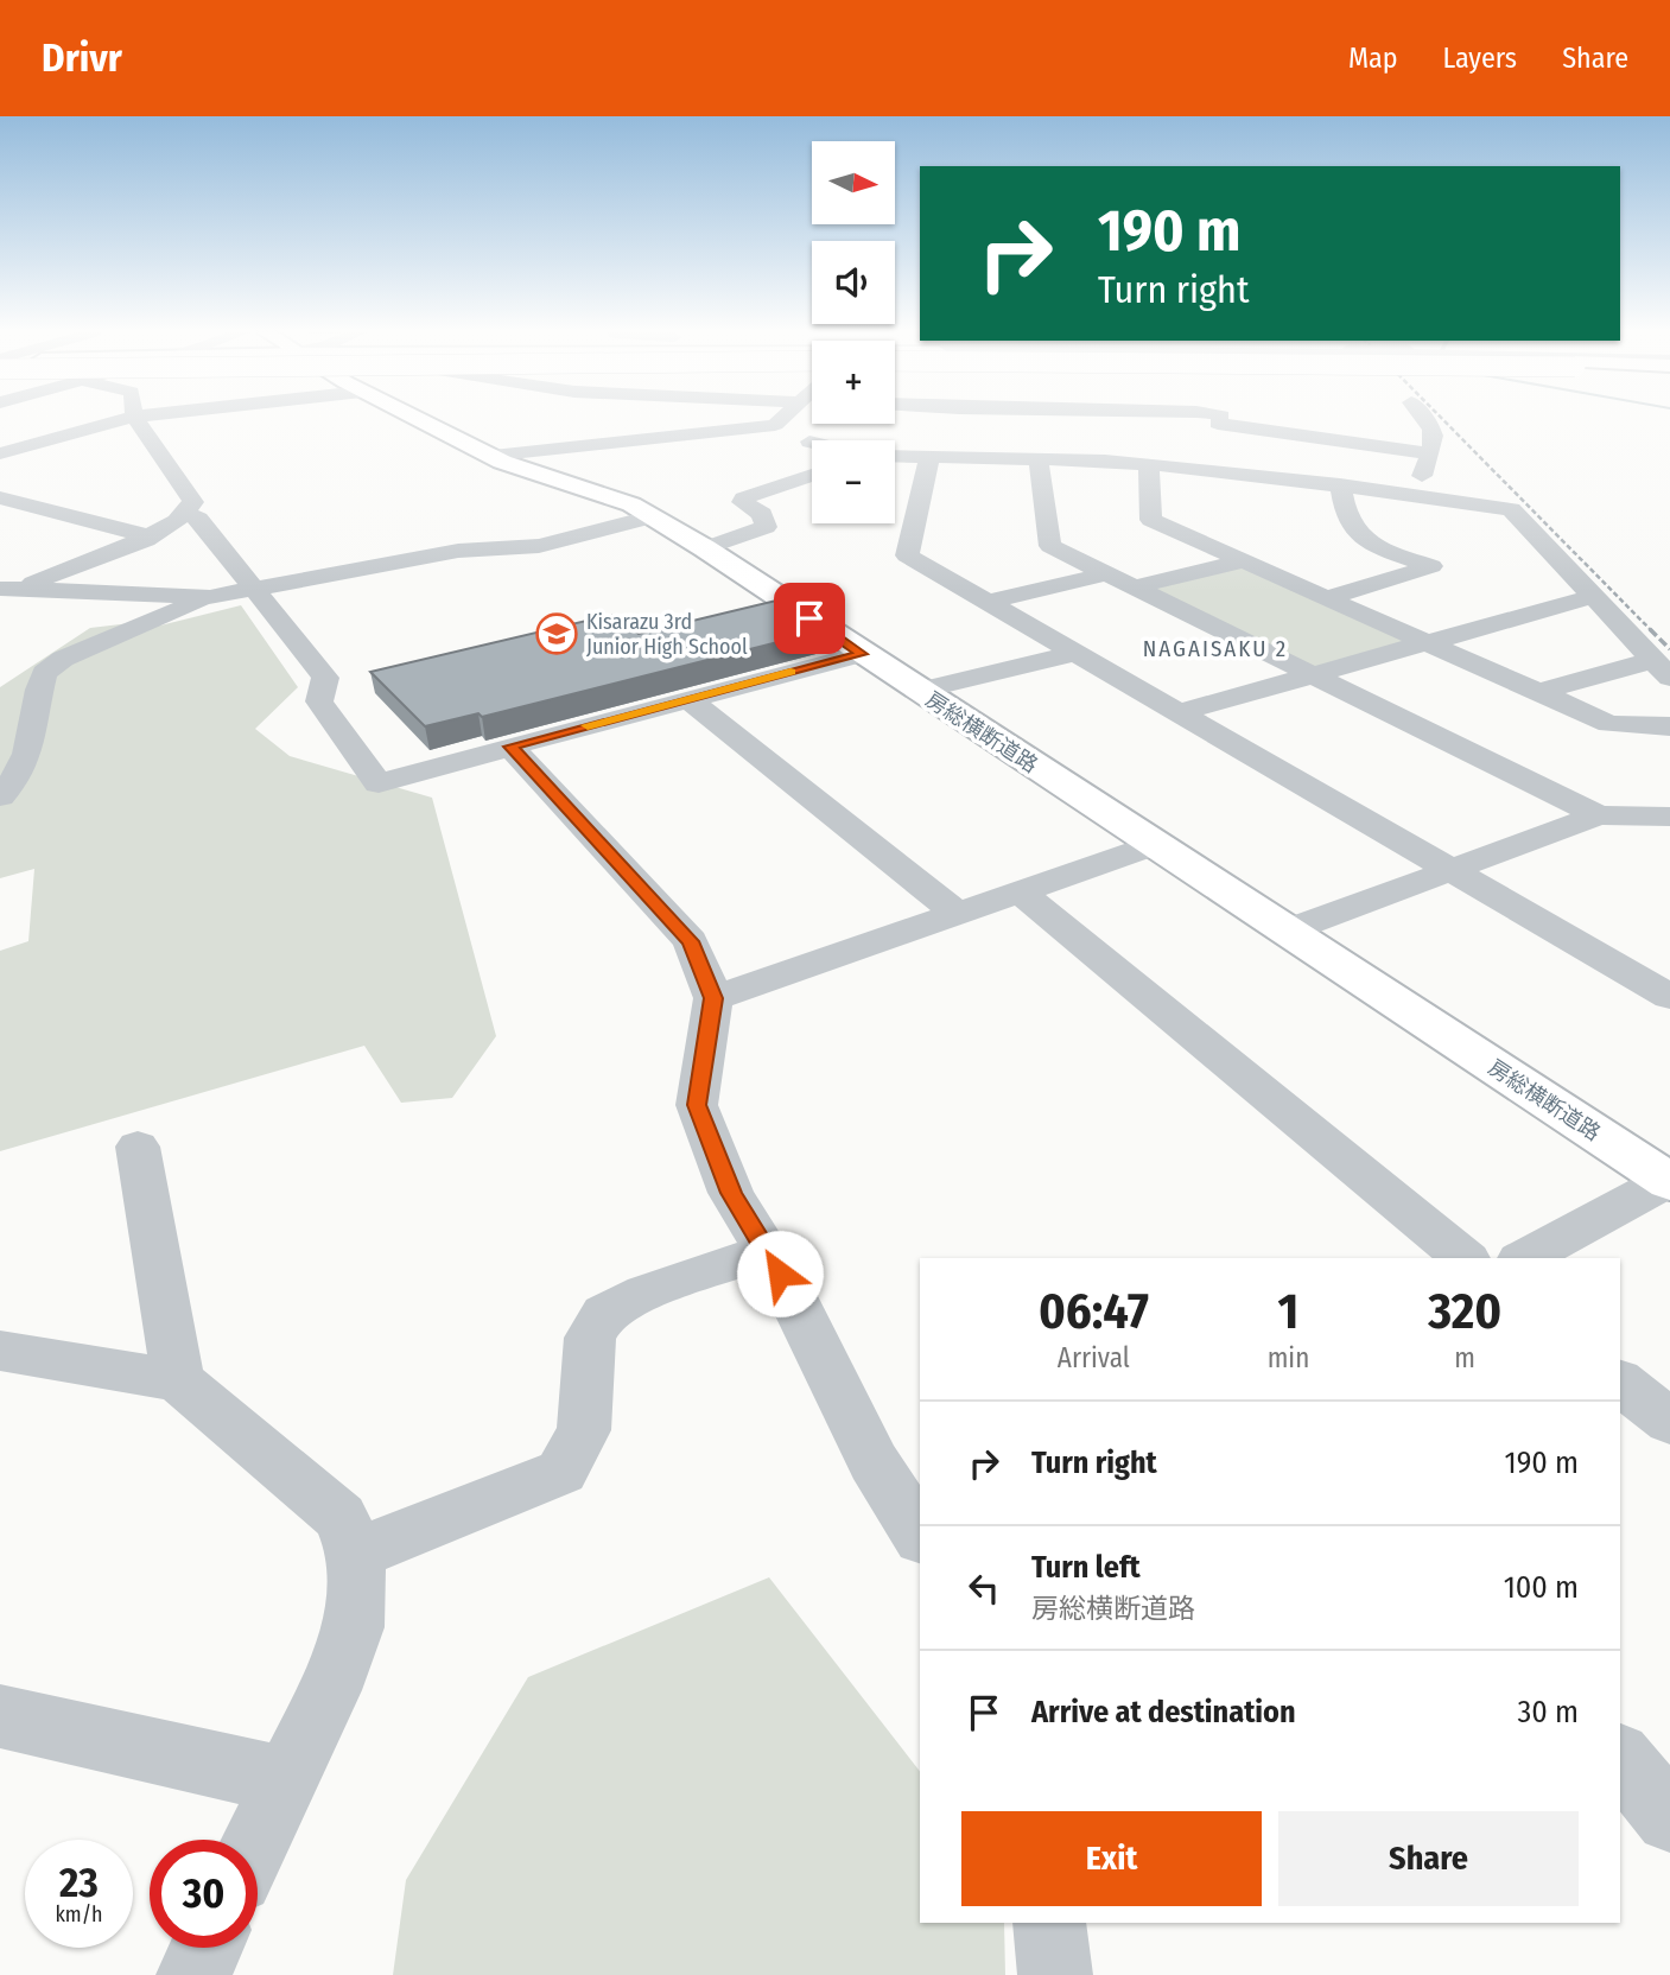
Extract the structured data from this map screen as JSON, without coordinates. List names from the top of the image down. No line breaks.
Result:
{"streets":{"main road":["房総横断道路"]},"districts":["NAGAISAKU 2"],"places":{"school or university":["Kisarazu 3rd Junior High School"]},"north":"right","page":{"header":"Drivr","nav":["Map","Layers","Share"],"map_buttons":["+","−"],"turn":["190 m","Turn right"],"eta":["06:47","Arrival","1","min","320","m"],"list":[{"name":"Turn right","value":"190 m"},{"name":"Turn left","note":"房総横断道路","value":"100 m"},{"name":"Arrive at destination","value":"30 m"}],"buttons":["Exit","Share"],"speed":"23 km/h","limit":"30"}}
